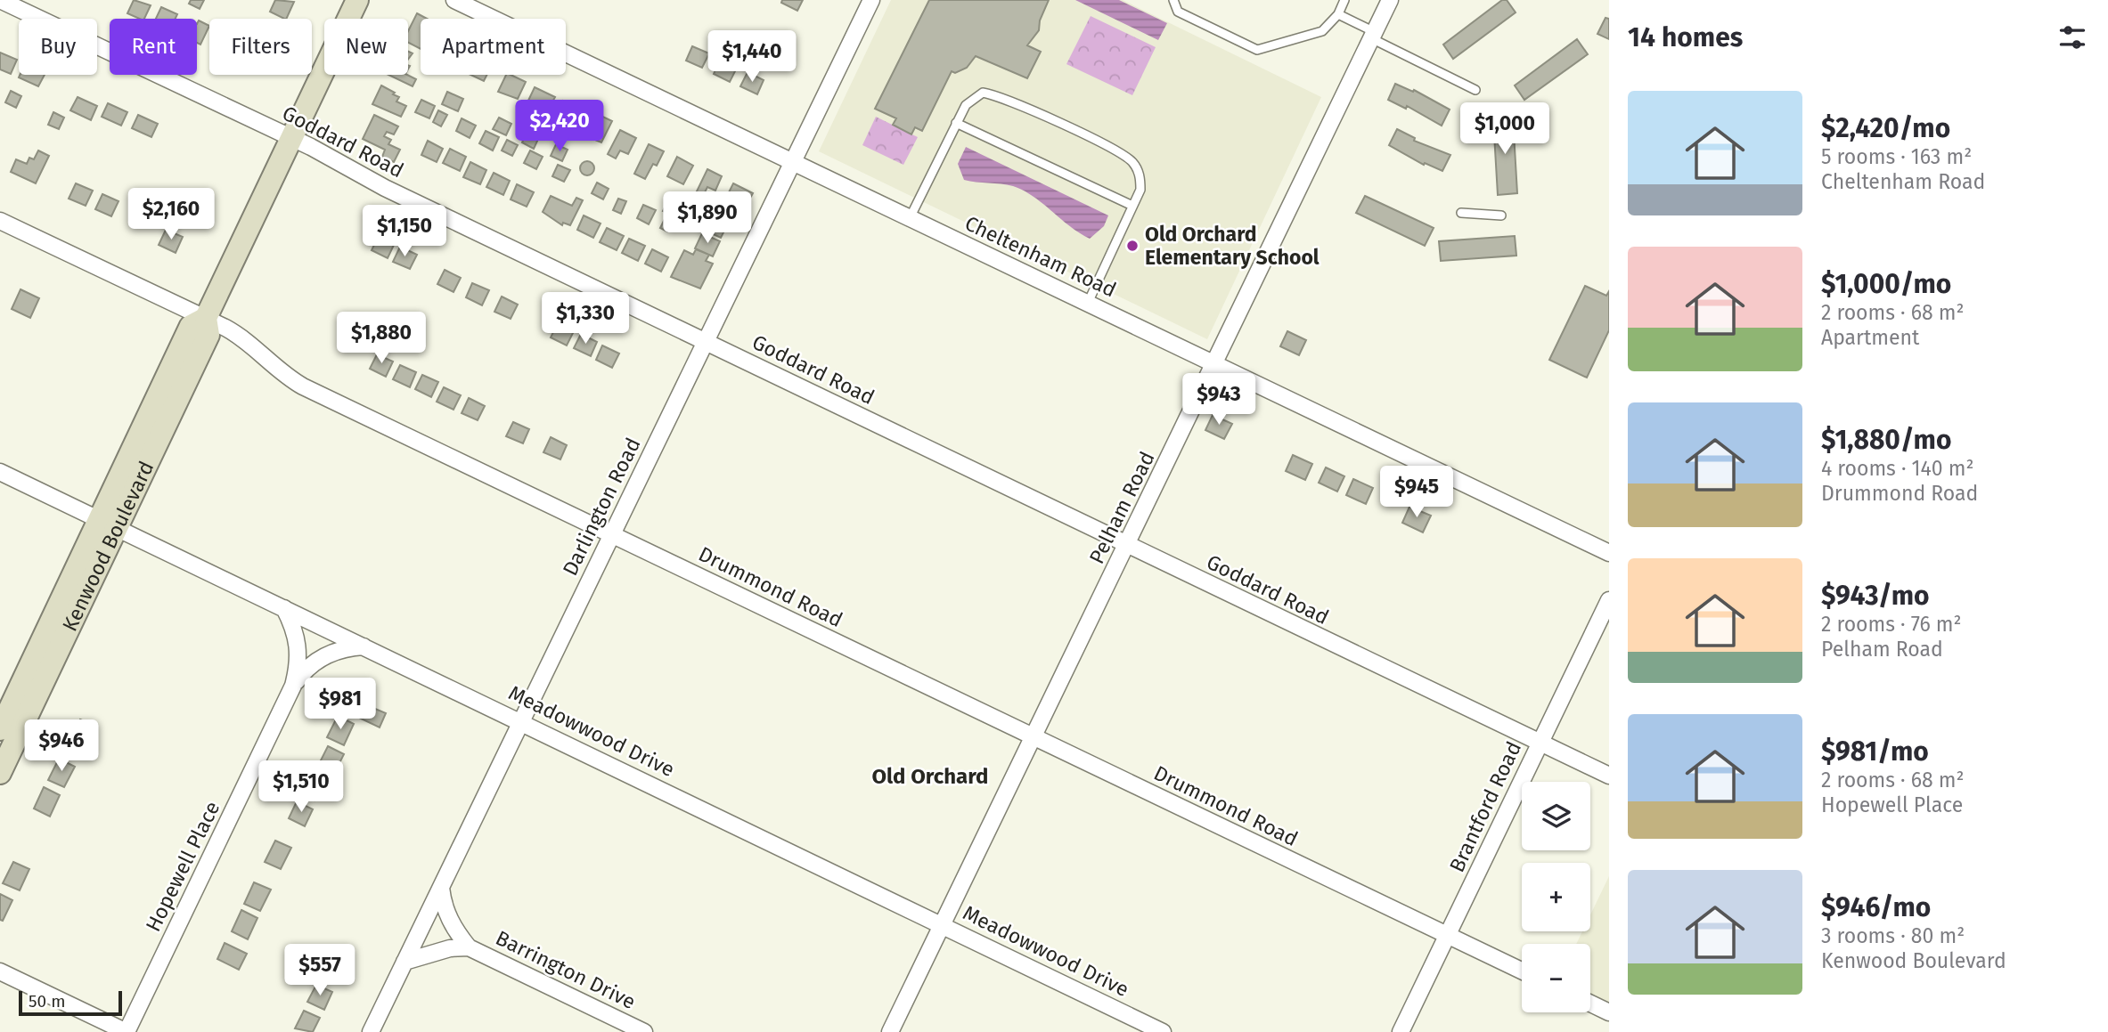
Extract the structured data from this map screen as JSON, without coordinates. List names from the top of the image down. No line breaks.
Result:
{"streets":{"street":["Goddard Road","Cheltenham Road","Darlington Road","Pelham Road","Kenwood Boulevard","Drummond Road","Meadowwood Drive","Brantford Road","Hopewell Place","Barrington Drive"]},"crossings":[["Goddard Road","Darlington Road"],["Goddard Road","Pelham Road"],["Goddard Road","Kenwood Boulevard"],["Goddard Road","Brantford Road"],["Cheltenham Road","Darlington Road"],["Cheltenham Road","Pelham Road"],["Darlington Road","Drummond Road"],["Darlington Road","Meadowwood Drive"],["Darlington Road","Barrington Drive"],["Pelham Road","Drummond Road"],["Pelham Road","Meadowwood Drive"],["Kenwood Boulevard","Drummond Road"],["Kenwood Boulevard","Meadowwood Drive"],["Drummond Road","Brantford Road"],["Meadowwood Drive","Hopewell Place"]],"districts":["Old Orchard"],"places":["Old Orchard Elementary School"],"scale_bar":"50 m","page":{"heading":"14 homes","chip":["Buy","Rent","Filters","New","Apartment"],"price":["$1,440","$2,420","$1,000","$2,160","$1,890","$1,150","$1,330","$1,880","$943","$945","$981","$946","$1,510","$557"],"list":[{"name":"$2,420/mo","note":"5 rooms · 163 m² · Cheltenham Road"},{"name":"$1,000/mo","note":"2 rooms · 68 m² · Apartment"},{"name":"$1,880/mo","note":"4 rooms · 140 m² · Drummond Road"},{"name":"$943/mo","note":"2 rooms · 76 m² · Pelham Road"},{"name":"$981/mo","note":"2 rooms · 68 m² · Hopewell Place"},{"name":"$946/mo","note":"3 rooms · 80 m² · Kenwood Boulevard"}],"map_buttons":["+","−"],"scale":"50 m"}}
